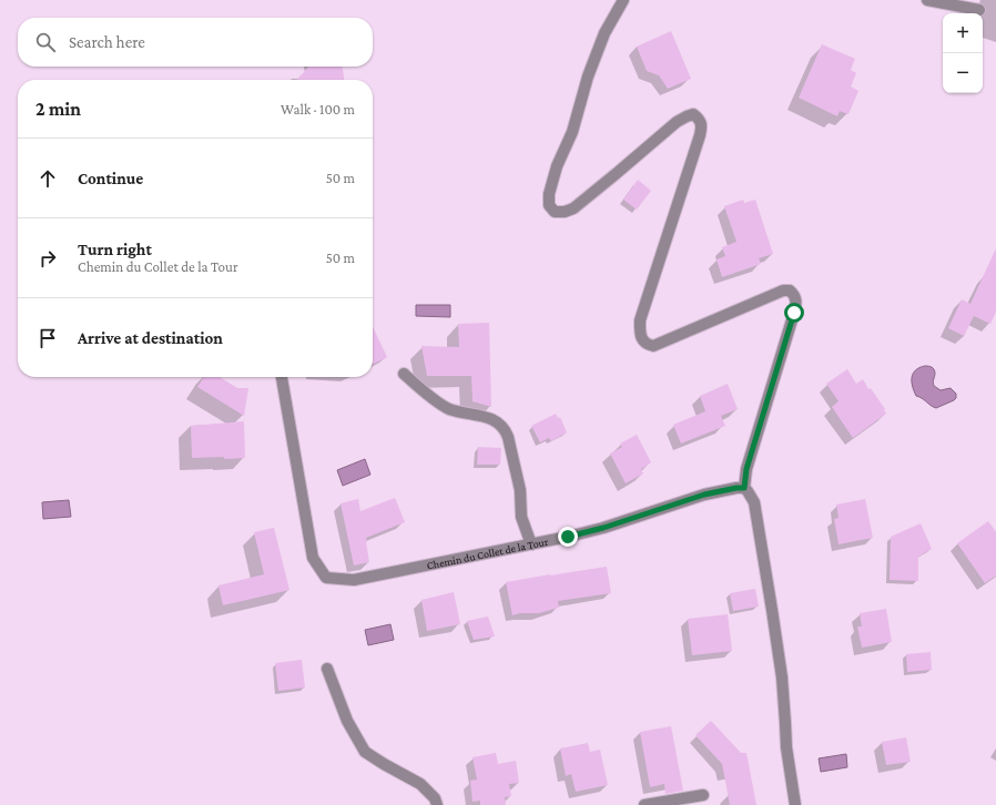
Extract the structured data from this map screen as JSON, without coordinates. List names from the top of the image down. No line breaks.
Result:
{"streets":{"street":["Chemin du Collet de la Tour"]},"page":{"map_buttons":["+","−"],"search":"Search here","heading":["2 min","Walk · 100 m"],"list":[["Continue","50 m"],["Turn right","Chemin du Collet de la Tour","50 m"],"Arrive at destination"]}}
